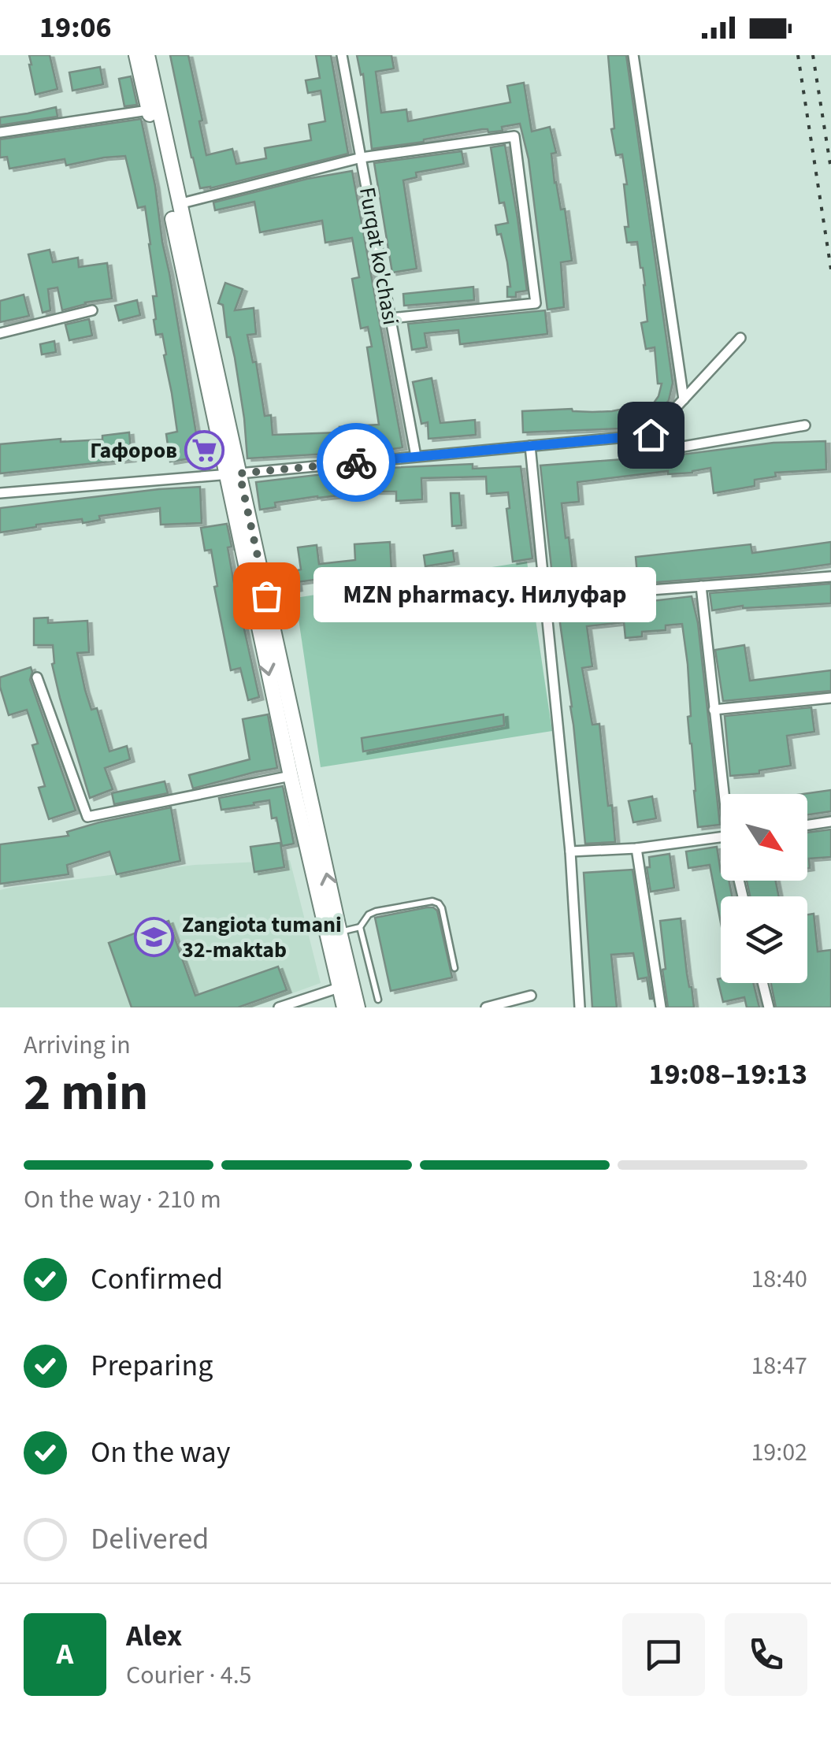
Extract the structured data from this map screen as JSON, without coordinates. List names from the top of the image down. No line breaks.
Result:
{"streets":{"street":["Furqat ko'chasi"]},"places":{"supermarket":["Гафоров"],"other":["MZN pharmacy. Нилуфар"],"school or university":["Zangiota tumani 32-maktab"]},"north":"bottom right","page":{"status":"19:06","bubble":"MZN pharmacy. Нилуфар","heading":["2 min","Arriving in","19:08–19:13"],"panel":["Alex","Courier · 4.5"],"bar":"On the way · 210 m","list":[["Confirmed","18:40"],["Preparing","18:47"],["On the way","19:02"],"Delivered"],"round":"A"}}
